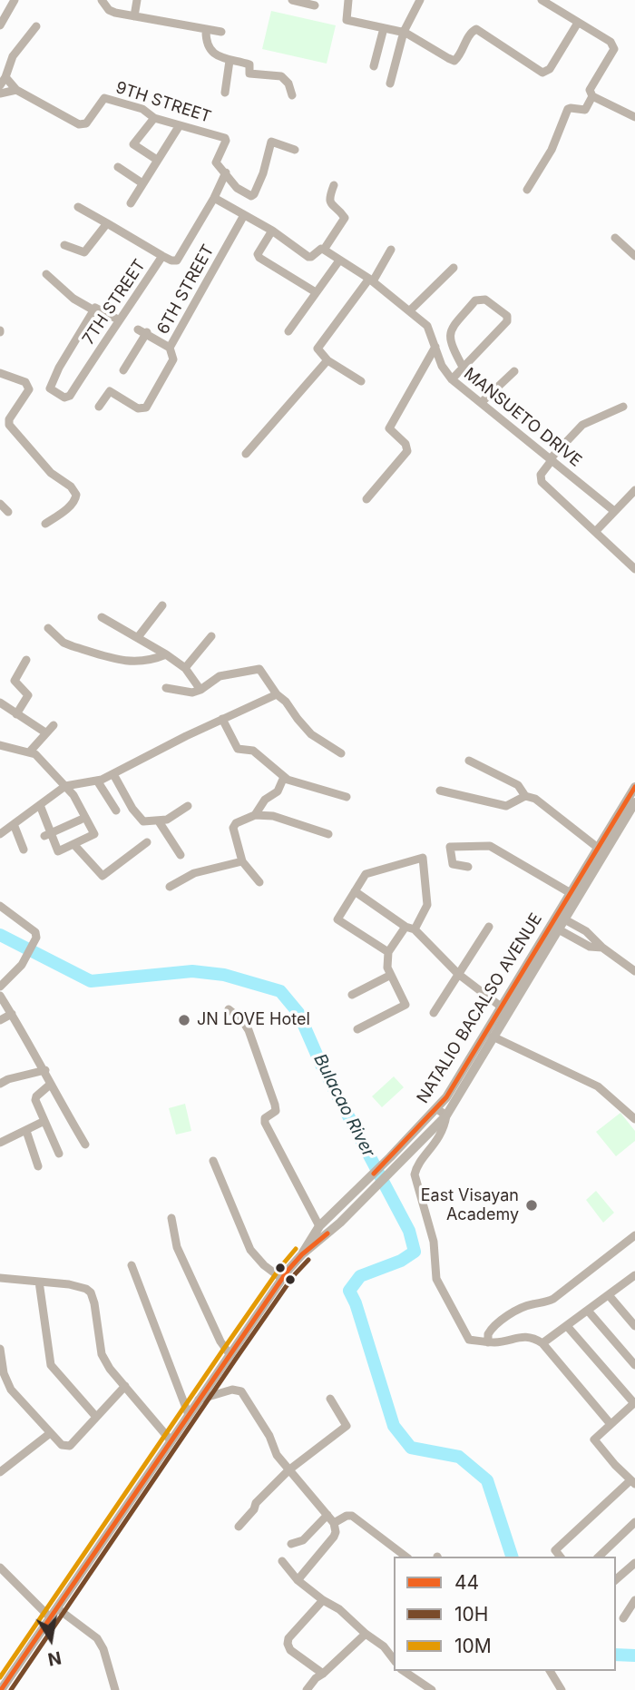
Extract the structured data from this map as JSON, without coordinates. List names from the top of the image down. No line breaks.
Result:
{"streets":{"main road":["NATALIO BACALSO AVENUE"],"street":["9TH STREET","6TH STREET","7TH STREET","MANSUETO DRIVE"]},"crossings":[["9TH STREET","7TH STREET"]],"water":["Bulacao River"],"places":["JN LOVE Hotel","East Visayan Academy"],"lines":["transit line 44","transit line 10M","transit line 10H"],"legend":["44","10H","10M"],"north":"bottom"}
